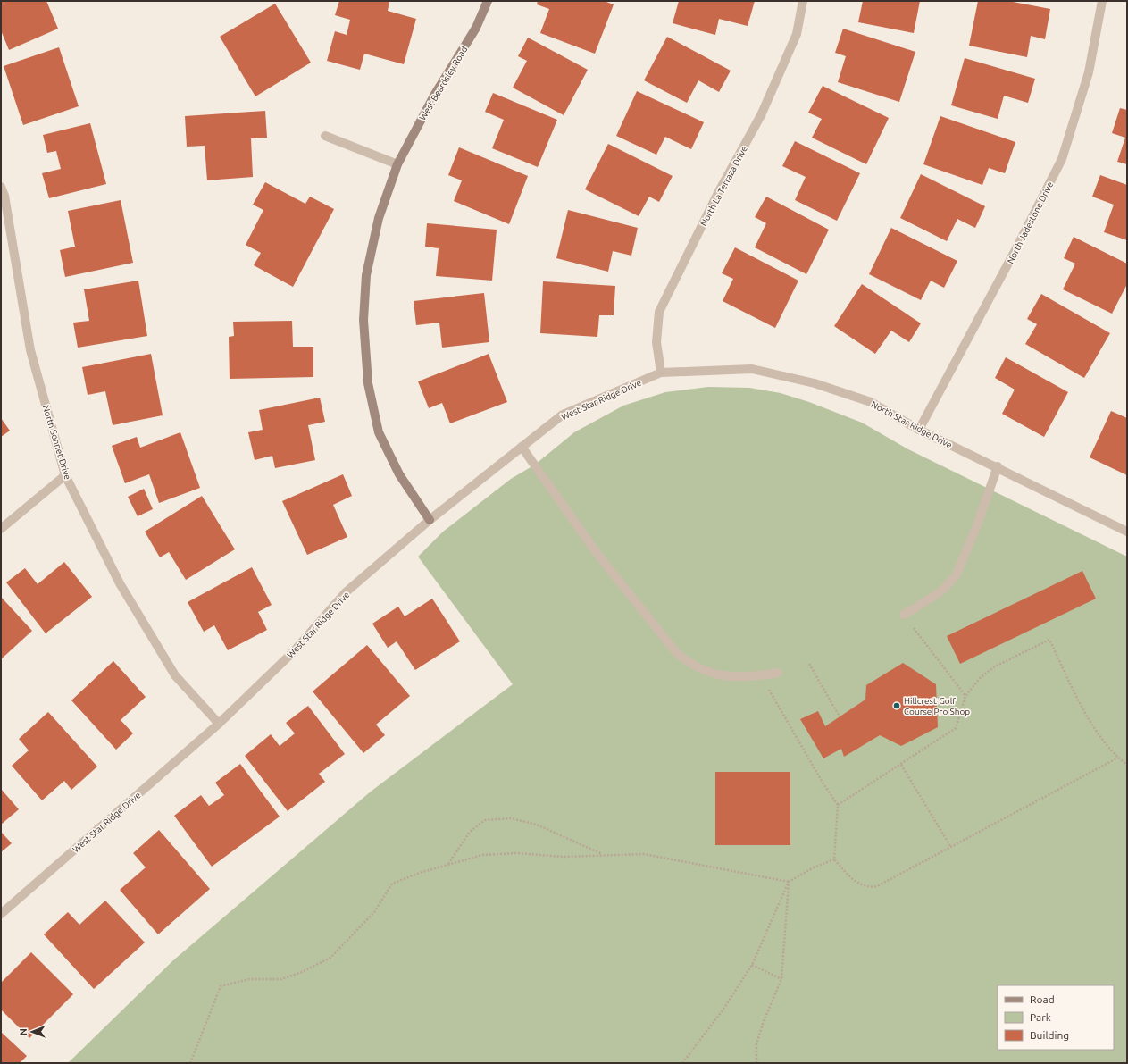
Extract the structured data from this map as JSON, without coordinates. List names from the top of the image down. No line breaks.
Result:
{"streets":{"street":["West Beardsley Road","North La Terraza Drive","North Jadestone Drive","West Star Ridge Drive","North Star Ridge Drive","North Sonnet Drive"]},"crossings":[["West Beardsley Road","West Star Ridge Drive"],["North La Terraza Drive","West Star Ridge Drive"],["North La Terraza Drive","North Star Ridge Drive"],["North Jadestone Drive","North Star Ridge Drive"],["West Star Ridge Drive","North Star Ridge Drive"],["West Star Ridge Drive","North Sonnet Drive"]],"places":["Hillcrest Golf Course Pro Shop"],"legend":["Road","Park","Building"],"north":"left"}
